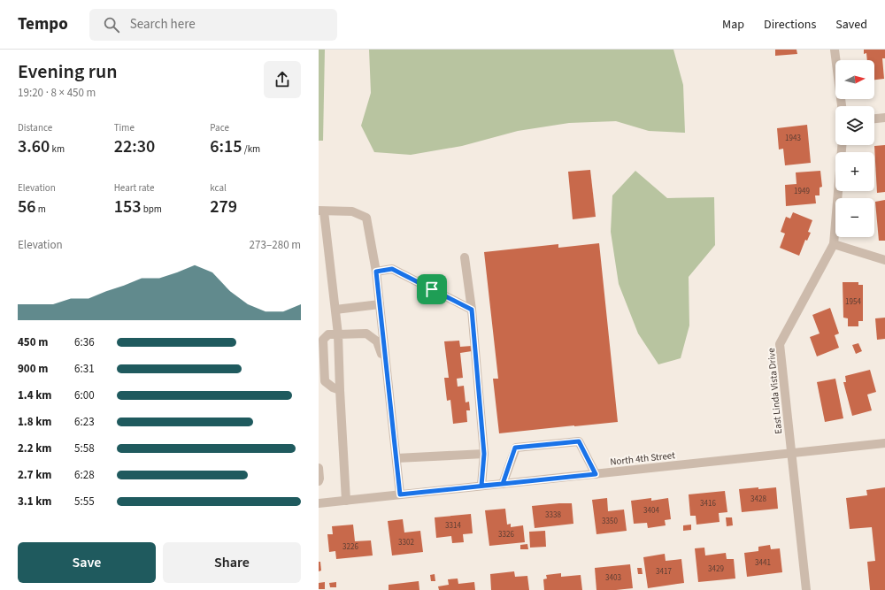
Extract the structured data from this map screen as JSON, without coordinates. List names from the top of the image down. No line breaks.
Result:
{"streets":{"street":["East Linda Vista Drive","North 4th Street"]},"crossings":[["East Linda Vista Drive","North 4th Street"]],"house_numbers":["1943","1949","1954","3428","3416","3404","3338","3350","3314","3326","3302","3226","3441","3429","3417","3403"],"north":"right","page":{"header":"Tempo","search":"Search here","nav":["Map","Directions","Saved"],"heading":["Evening run","19:20 · 8 × 450 m"],"map_buttons":["+","−"],"stats":[["Distance","3.60 km"],["Time","22:30"],["Pace","6:15 /km"],["Elevation","56 m"],["Heart rate","153 bpm"],["kcal","279"]],"chart":["Elevation","273–280 m"],"list":[{"name":"450 m","note":"6:36"},{"name":"900 m","note":"6:31"},{"name":"1.4 km","note":"6:00"},{"name":"1.8 km","note":"6:23"},{"name":"2.2 km","note":"5:58"},{"name":"2.7 km","note":"6:28"},{"name":"3.1 km","note":"5:55"}],"buttons":["Save","Share"]}}
